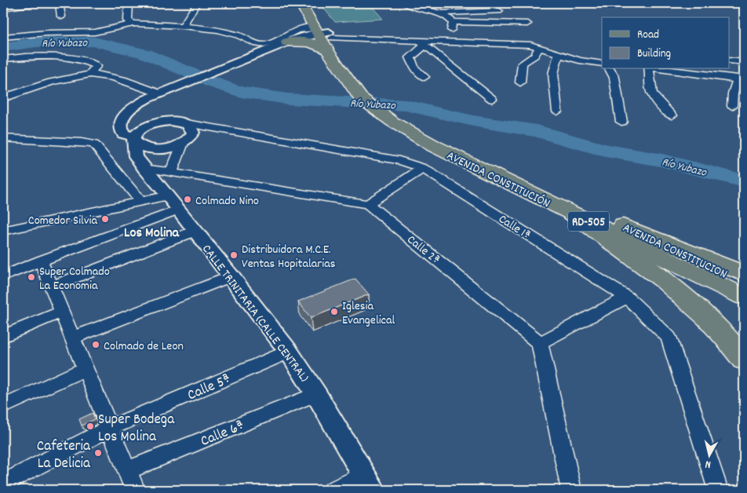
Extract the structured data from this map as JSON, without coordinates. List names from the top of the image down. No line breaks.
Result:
{"streets":{"main road":["AVENIDA CONSTITUCIÓN","RD-505","AVENIDA CONSTITUCION"],"street":["Calle 1ª","Calle 2ª","CALLE TRINITARIA (CALLE CENTRAL)","Calle 5ª","Calle 6ª"]},"crossings":[["AVENIDA CONSTITUCIÓN","RD-505"],["AVENIDA CONSTITUCIÓN","AVENIDA CONSTITUCION"],["Calle 2ª","CALLE TRINITARIA (CALLE CENTRAL)"],["CALLE TRINITARIA (CALLE CENTRAL)","Calle 5ª"],["CALLE TRINITARIA (CALLE CENTRAL)","Calle 6ª"]],"districts":["Los Molina"],"water":["Río Yubazo"],"places":["Colmado Nino","Comedor Silvia","Distribuidora M.C.E. Ventas Hopitalarias","Super Colmado La Economia","Iglesia Evangelical","Colmado de Leon","Super Bodega Los Molina","Cafeteria La Delicia"],"legend":["Road","Building"],"north":"bottom"}
